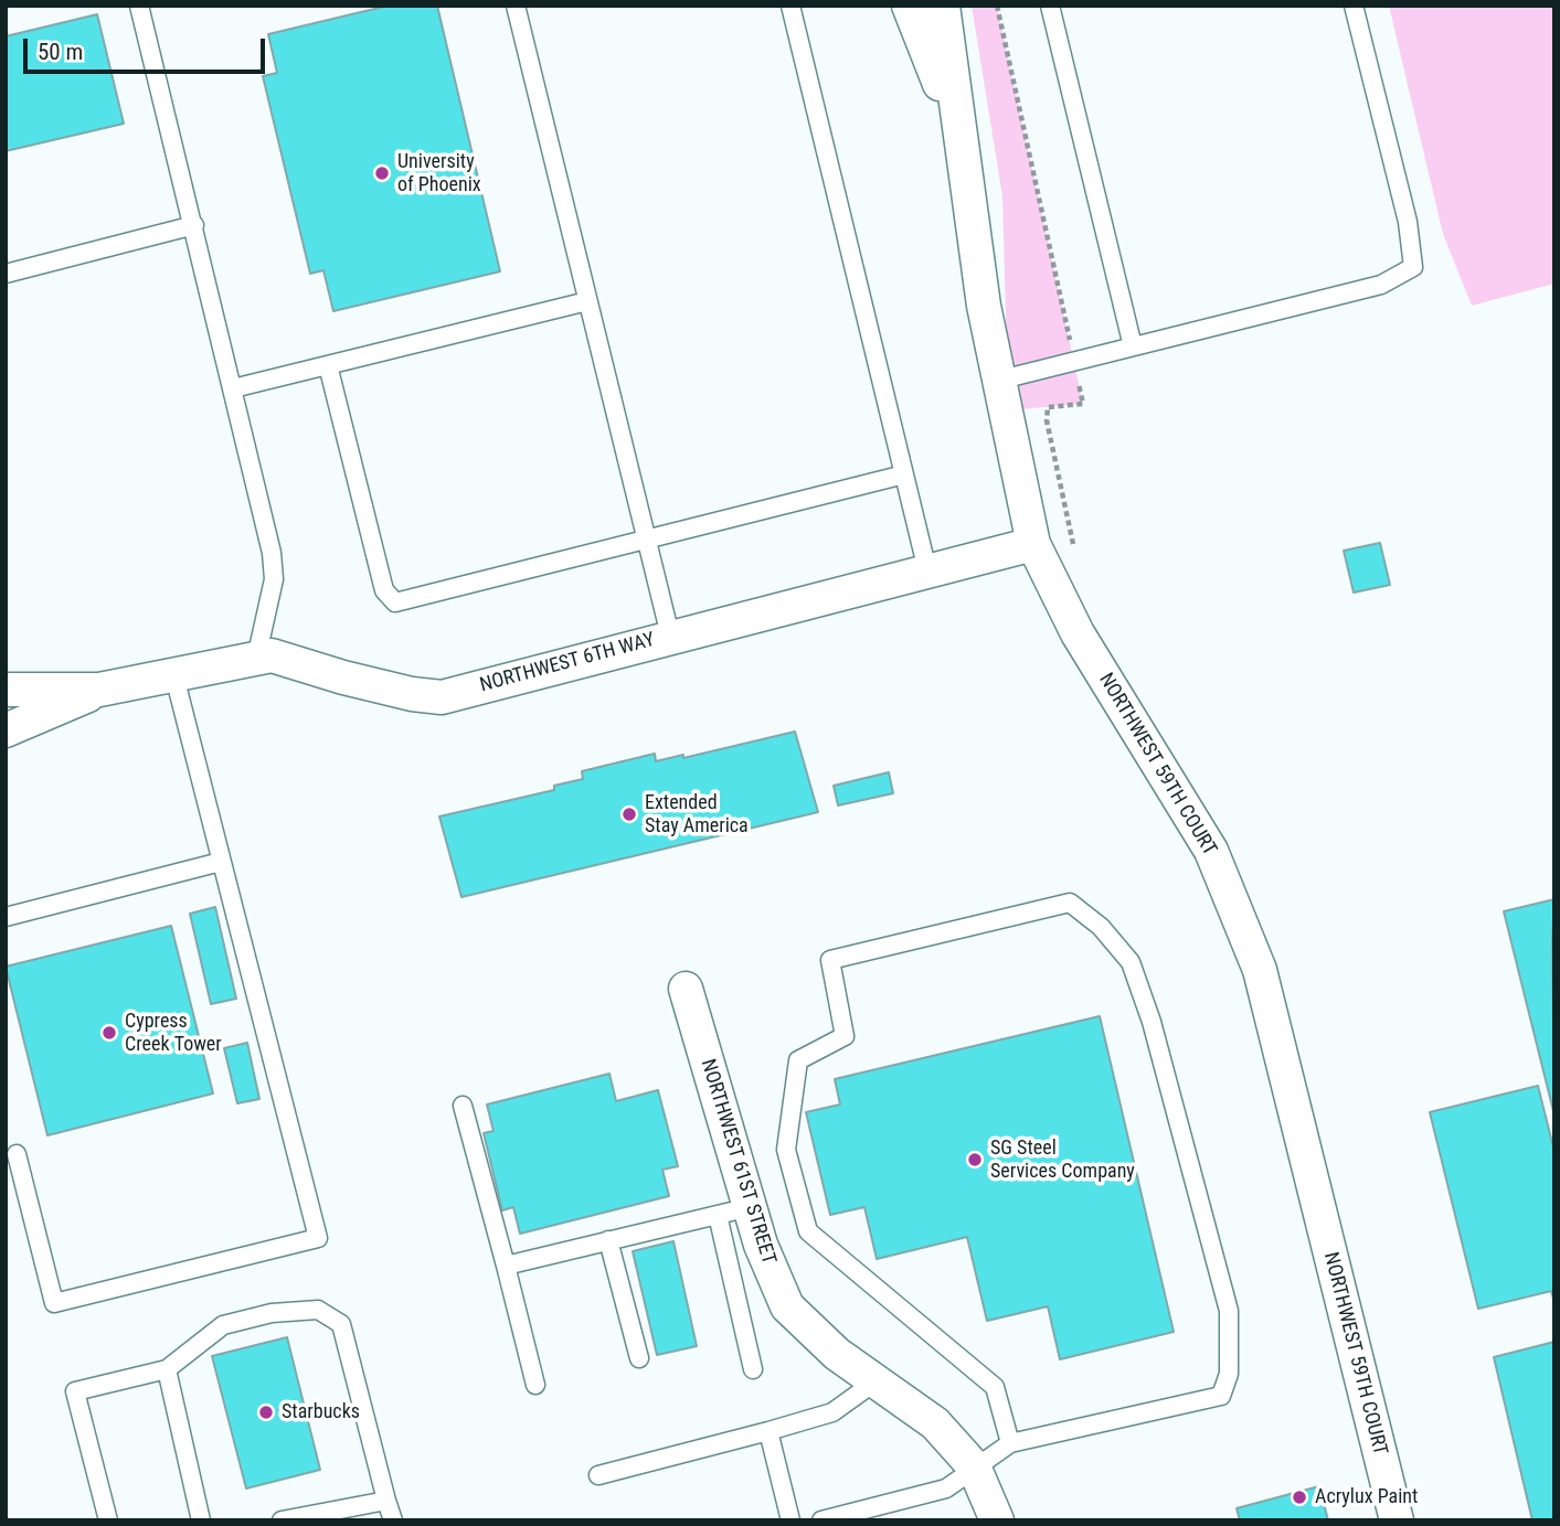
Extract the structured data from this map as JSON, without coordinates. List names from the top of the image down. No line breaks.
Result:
{"streets":{"street":["NORTHWEST 6TH WAY","NORTHWEST 59TH COURT","NORTHWEST 61ST STREET"]},"crossings":[["NORTHWEST 6TH WAY","NORTHWEST 59TH COURT"]],"places":["University of Phoenix","Extended Stay America","Cypress Creek Tower","SG Steel Services Company","Starbucks","Acrylux Paint"],"scale_bar":"50 m"}
